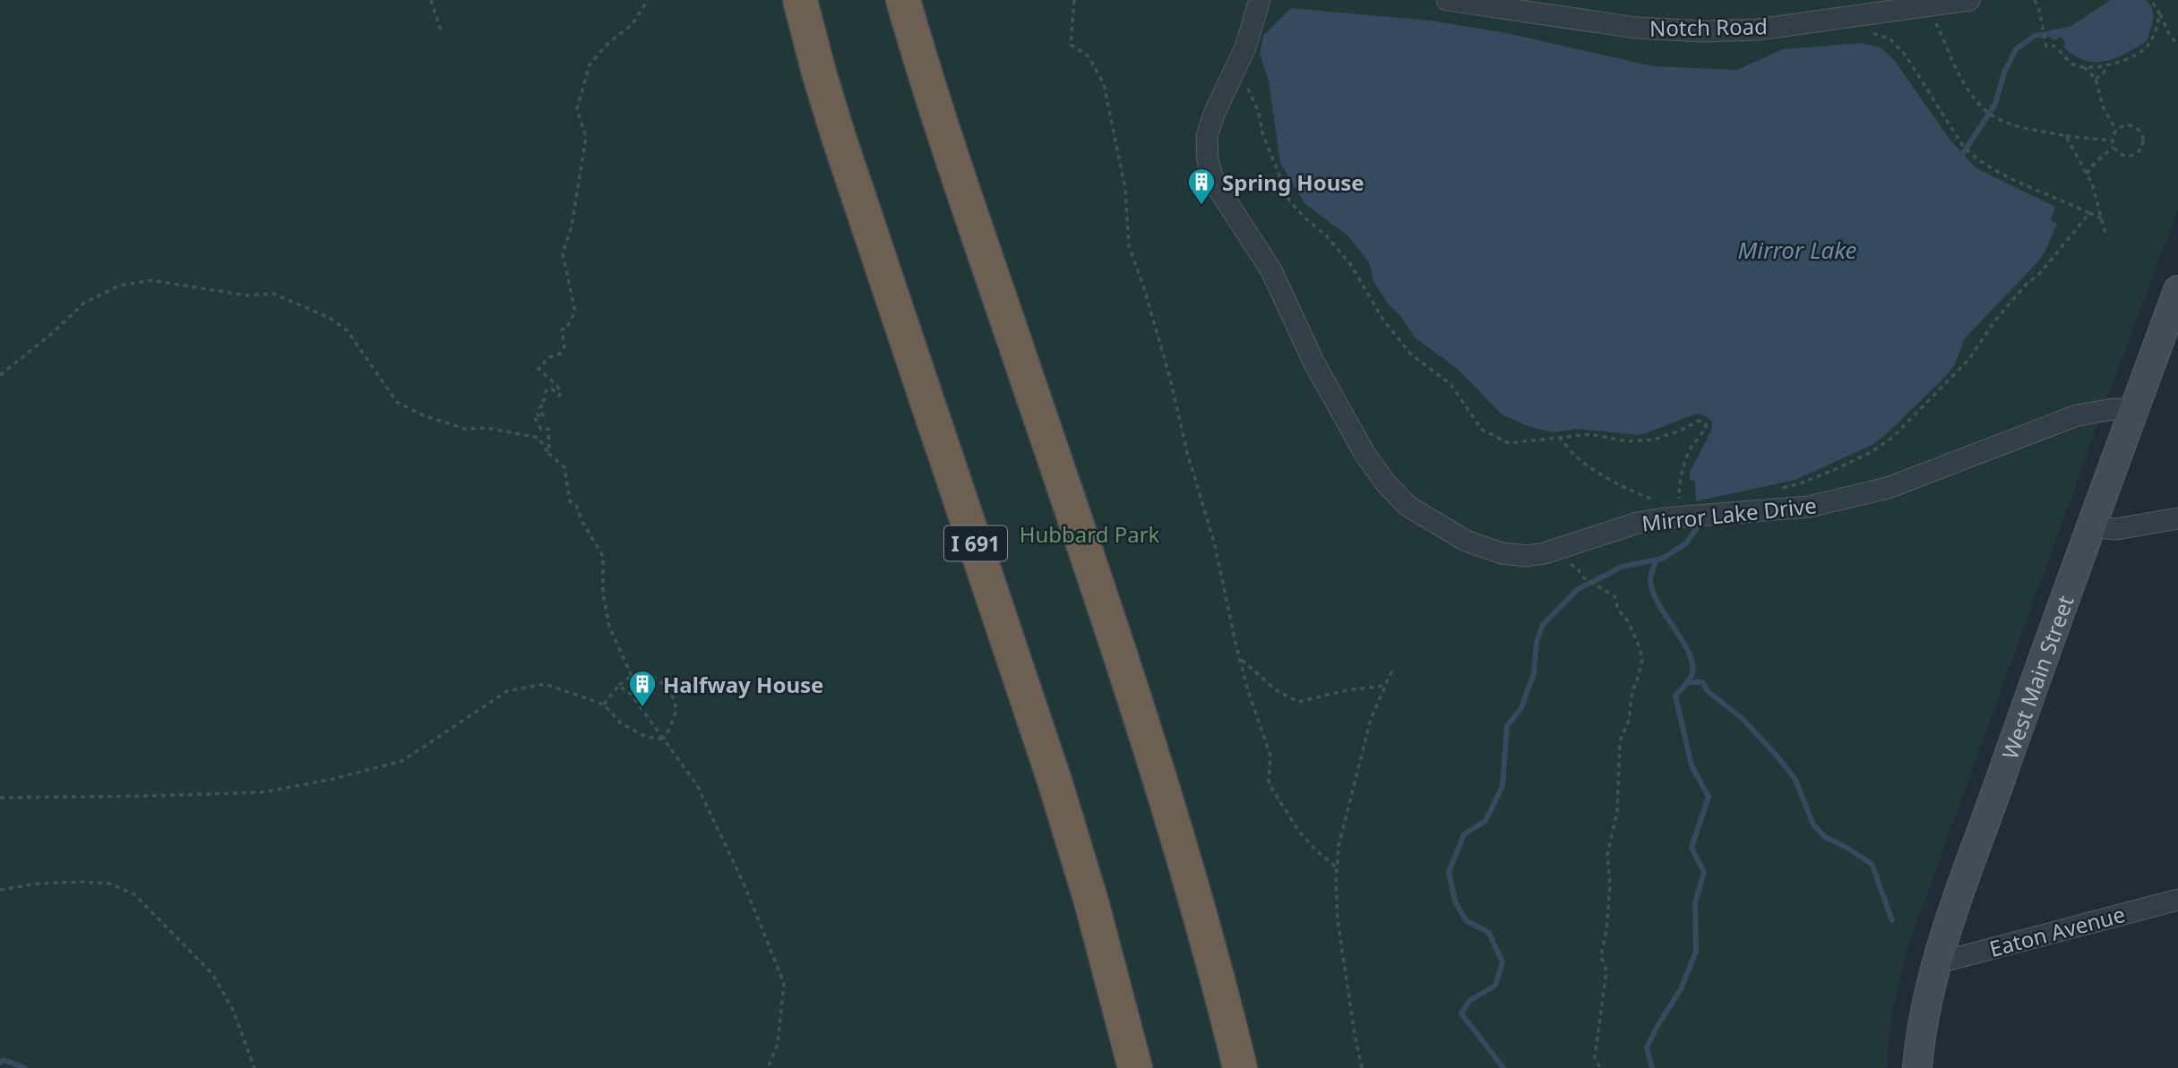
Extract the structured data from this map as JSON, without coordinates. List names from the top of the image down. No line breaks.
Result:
{"streets":{"highway":["I 691"],"main road":["West Main Street"],"street":["Notch Road","Mirror Lake Drive","Eaton Avenue"]},"crossings":[["Mirror Lake Drive","West Main Street"],["West Main Street","Eaton Avenue"]],"water":["Mirror Lake"],"parks":["Hubbard Park"],"places":{"building":["Spring House","Halfway House"]}}
